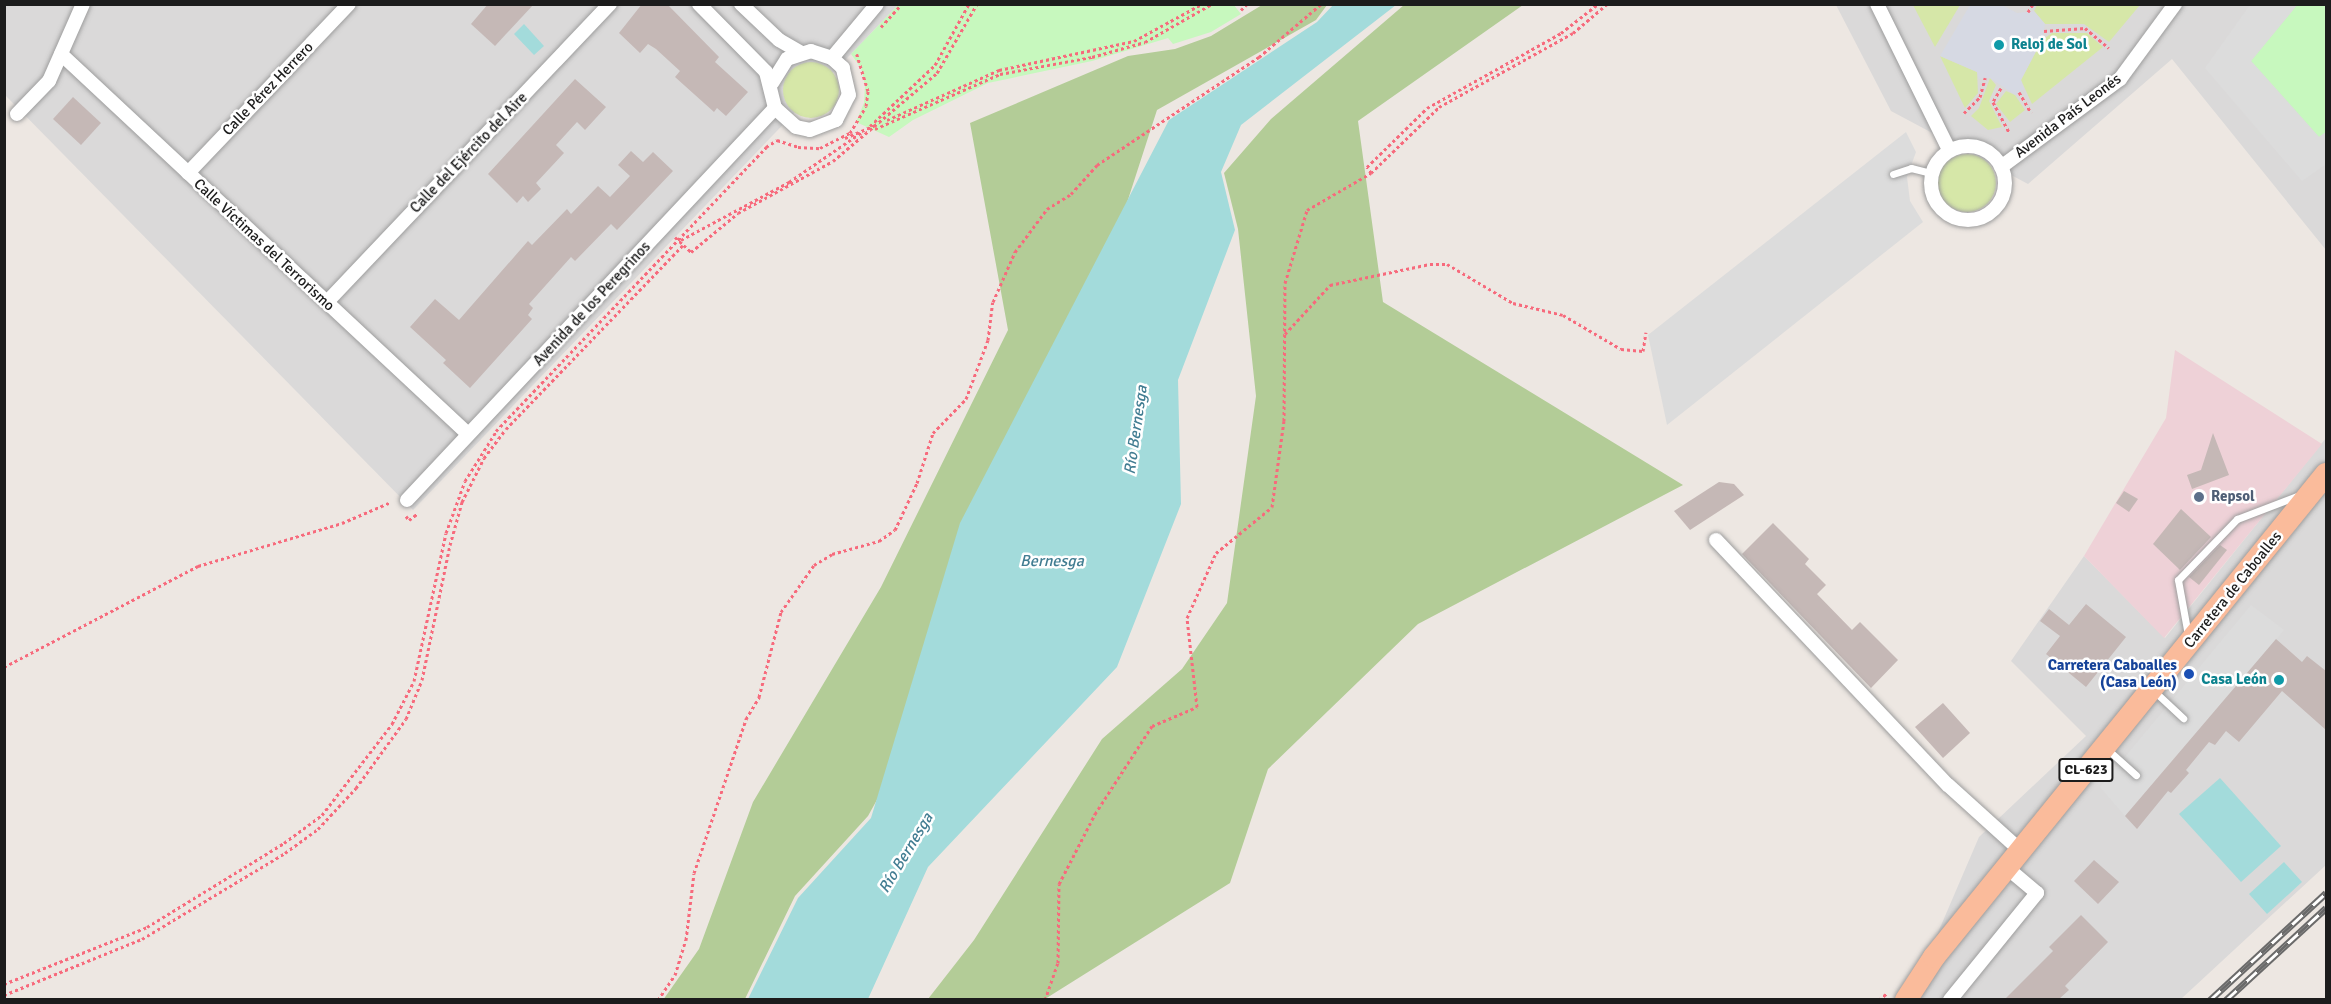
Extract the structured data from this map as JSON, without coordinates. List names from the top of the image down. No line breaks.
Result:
{"streets":{"main road":["Carretera de Caboalles","CL-623"],"street":["Calle Pérez Herrero","Avenida País Leonés","Calle del Ejército del Aire","Calle Víctimas del Terrorismo","Avenida de los Peregrinos"]},"crossings":[["Calle Pérez Herrero","Calle Víctimas del Terrorismo"],["Calle del Ejército del Aire","Calle Víctimas del Terrorismo"],["Calle Víctimas del Terrorismo","Avenida de los Peregrinos"]],"water":["Río Bernesga","Bernesga"],"places":["Reloj de Sol","Repsol","Carretera Caboalles (Casa León)","Casa León"]}
